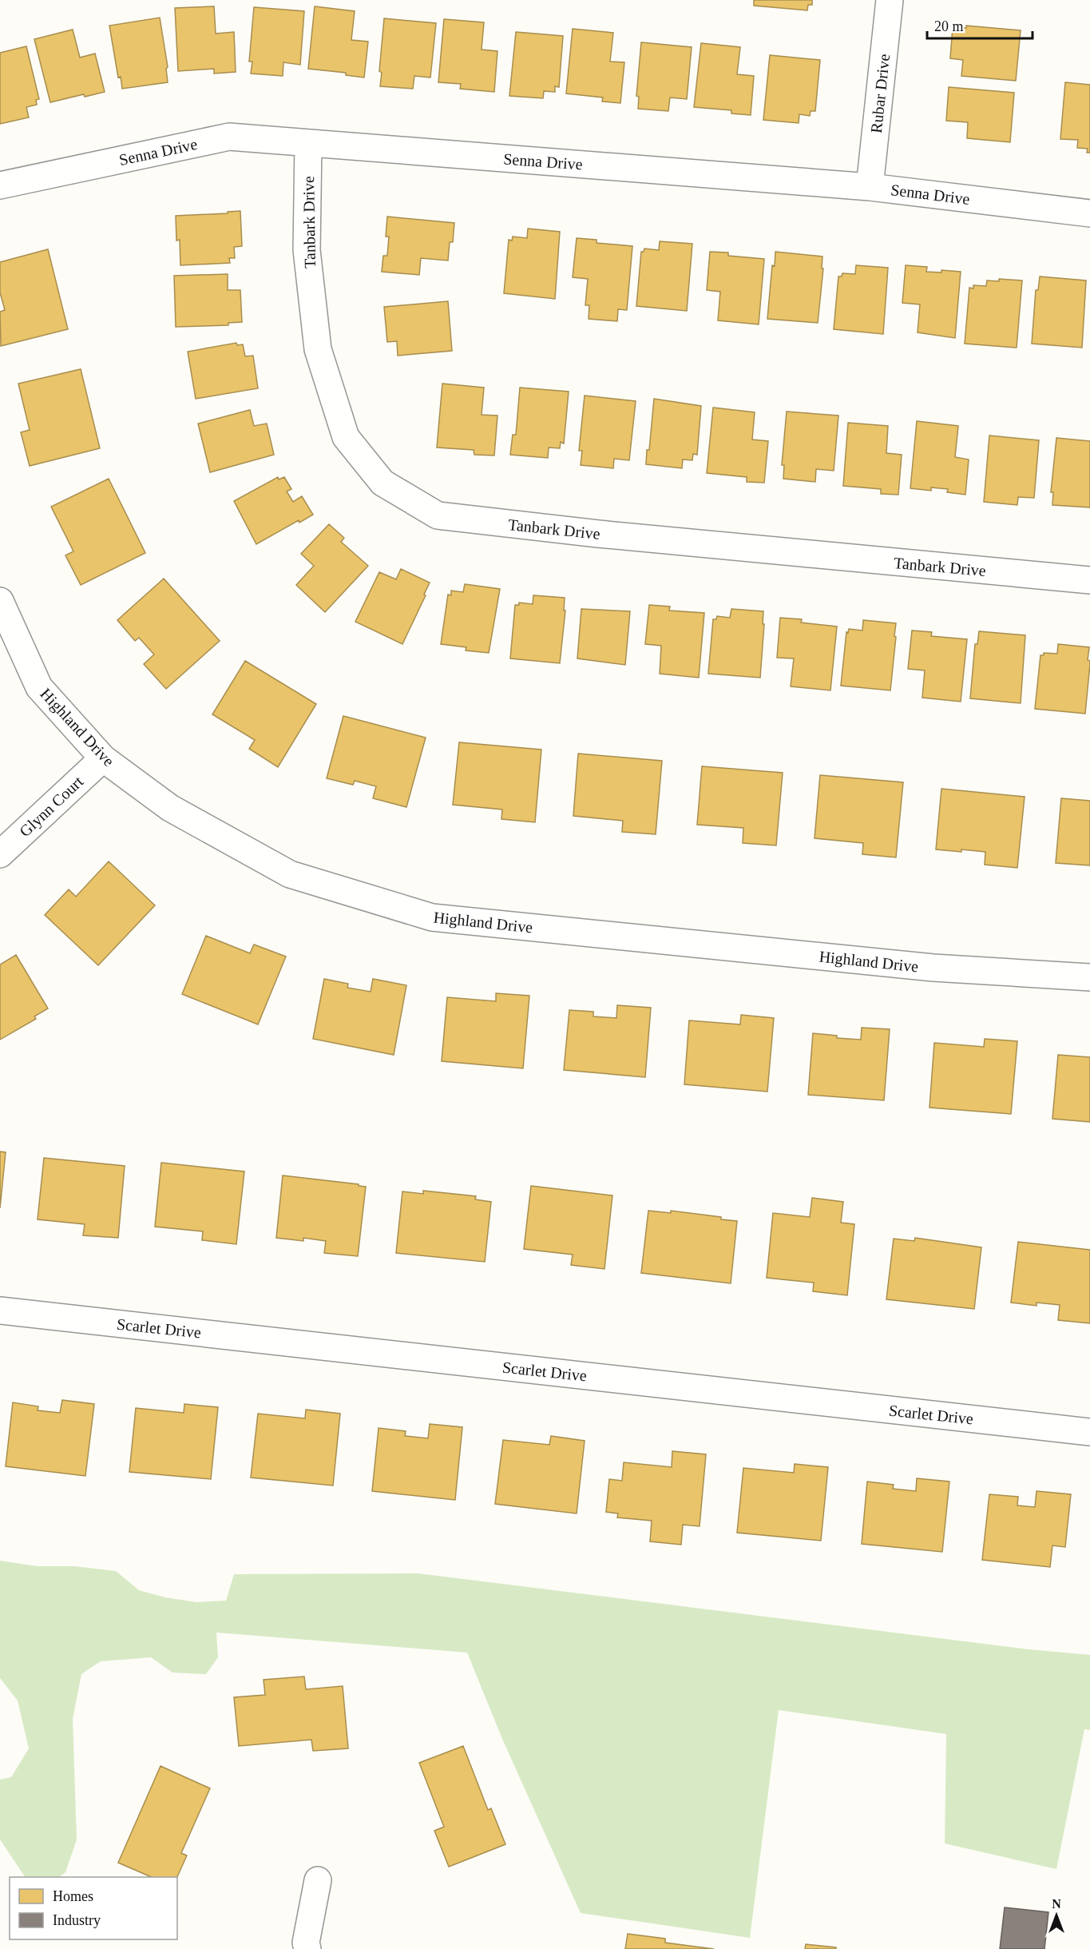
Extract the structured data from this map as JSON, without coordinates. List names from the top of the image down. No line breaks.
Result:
{"streets":{"street":["Rubar Drive","Senna Drive","Tanbark Drive","Highland Drive","Glynn Court","Scarlet Drive"]},"crossings":[["Rubar Drive","Senna Drive"],["Senna Drive","Tanbark Drive"],["Highland Drive","Glynn Court"]],"legend":["Homes","Industry"],"scale_bar":"20 m","north":"top"}
